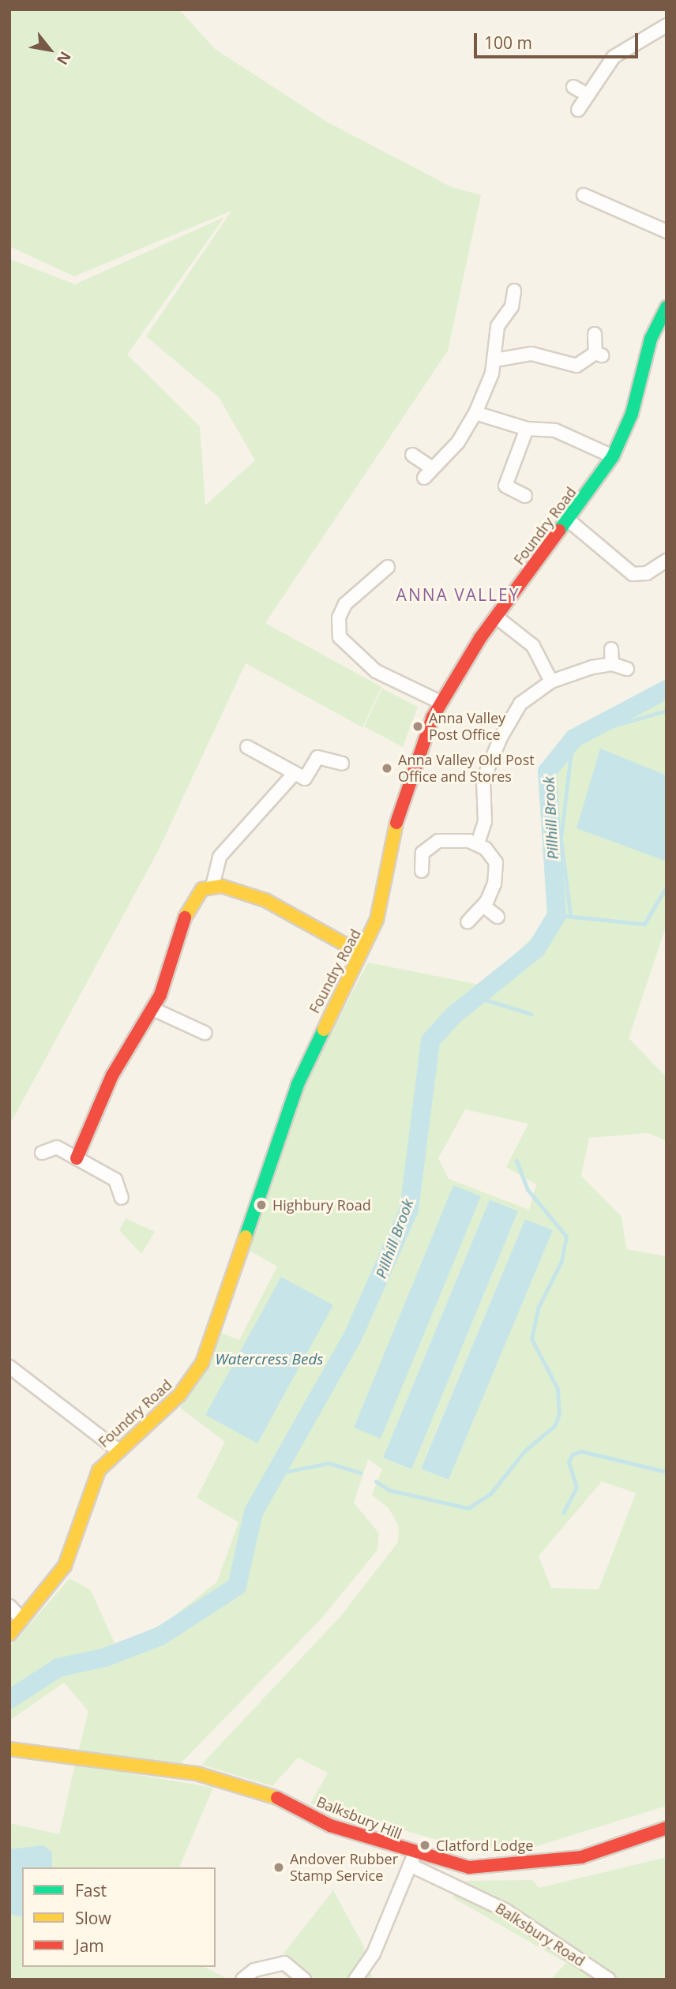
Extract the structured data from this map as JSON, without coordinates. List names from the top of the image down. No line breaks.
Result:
{"streets":{"street":["Foundry Road","Balksbury Hill","Balksbury Road"]},"crossings":[["Balksbury Hill","Balksbury Road"]],"districts":["ANNA VALLEY"],"water":["Pillhill Brook","Watercress Beds"],"places":["Anna Valley Post Office","Anna Valley Old Post Office and Stores","Highbury Road","Clatford Lodge","Andover Rubber Stamp Service"],"legend":["Fast","Slow","Jam"],"scale_bar":"100 m","north":"bottom right"}
